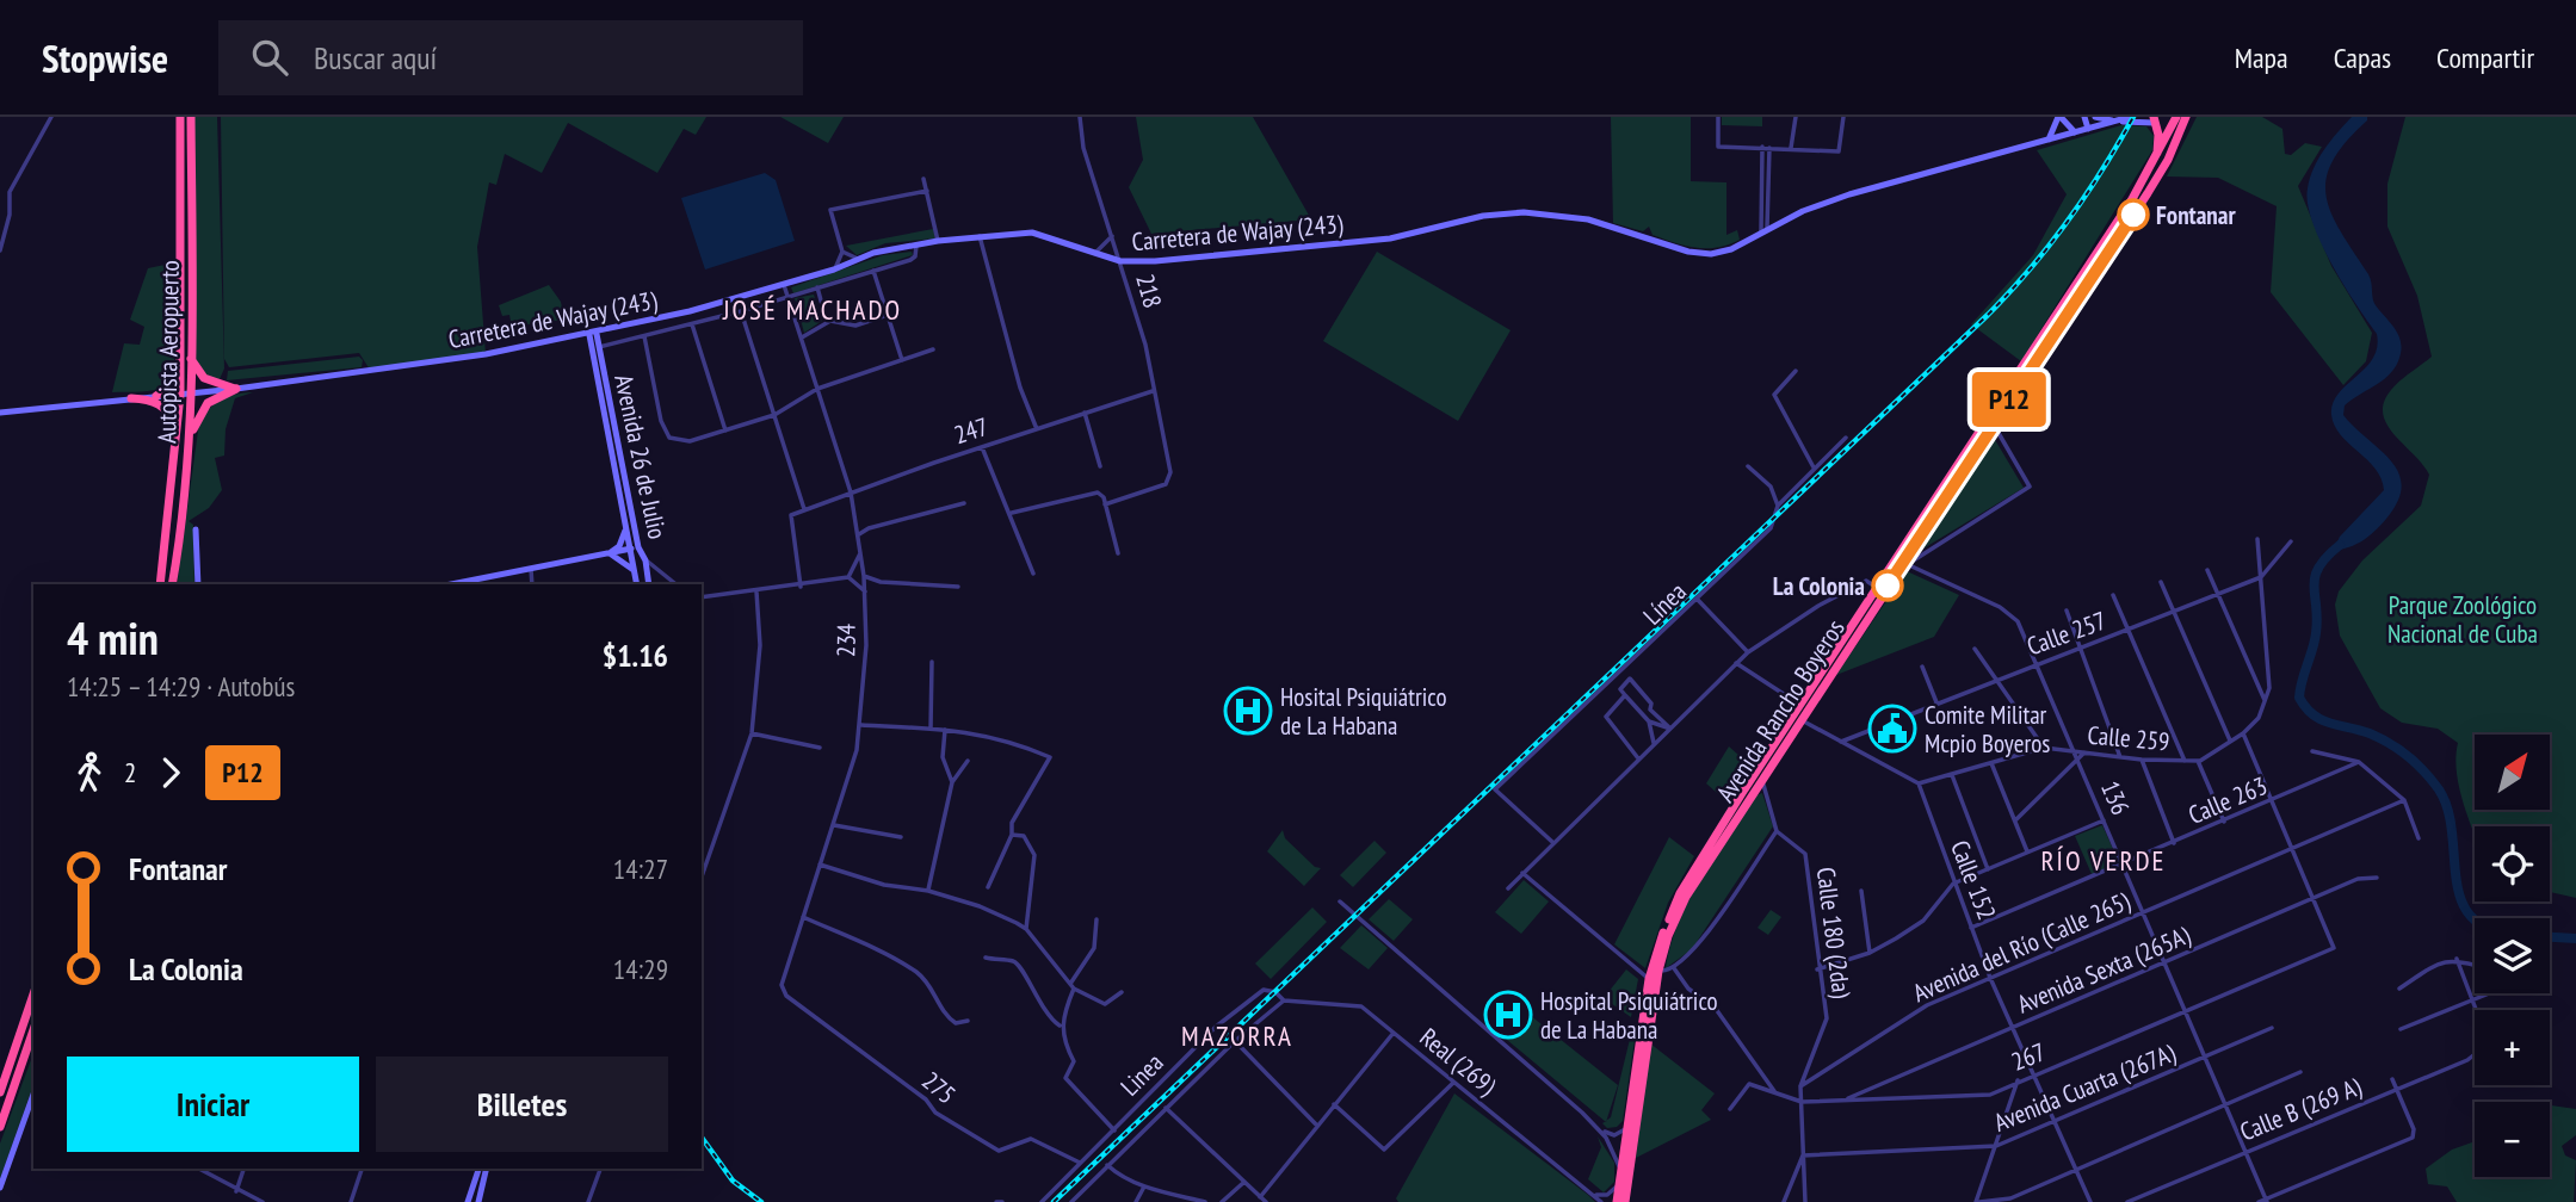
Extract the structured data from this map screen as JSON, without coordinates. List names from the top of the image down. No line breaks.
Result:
{"streets":{"highway":["Autopista Aeropuerto","Avenida Rancho Boyeros"],"main road":["Carretera de Wajay (243)","Avenida 26 de Julio"],"street":["218","247","Línea","Calle 257","234","Calle 259","136","Calle 263","Calle 152","Calle 180 (2da)","Avenida del Río (Calle 265)","Avenida Sexta (265A)","267","Real (269)","Linea","275","Avenida Cuarta (267A)","Calle B (269 A)"]},"crossings":[["Carretera de Wajay (243)","218"],["Carretera de Wajay (243)","Autopista Aeropuerto"],["Carretera de Wajay (243)","Avenida 26 de Julio"],["Carretera de Wajay (243)","234"],["218","247"],["247","234"],["Calle 257","136"],["234","275"],["Avenida Rancho Boyeros","136"],["Avenida Rancho Boyeros","Calle 180 (2da)"],["Calle 259","136"],["Calle 259","Calle 152"],["136","Calle 263"],["136","Avenida del Río (Calle 265)"],["136","Avenida Sexta (265A)"],["136","267"],["136","Avenida Cuarta (267A)"],["136","Calle B (269 A)"],["Calle 263","Calle 152"],["Calle 152","Avenida del Río (Calle 265)"],["Calle 152","Avenida Sexta (265A)"],["Calle 152","267"],["Calle 152","Avenida Cuarta (267A)"],["Calle 180 (2da)","Avenida del Río (Calle 265)"],["Calle 180 (2da)","267"],["Calle 180 (2da)","Avenida Cuarta (267A)"],["Avenida Sexta (265A)","267"],["Real (269)","Linea"],["Linea","275"]],"districts":["JOSÉ MACHADO","RÍO VERDE","MAZORRA"],"parks":["Parque Zoológico Nacional de Cuba"],"places":{"other":["Fontanar","La Colonia"],"hospital":["Hosital Psiquiátrico de La Habana","Hospital Psiquiátrico de La Habana"],"public building":["Comite Militar Mcpio Boyeros"]},"lines":["bus line P12"],"north":"top right","page":{"header":"Stopwise","search":"Buscar aquí","nav":["Mapa","Capas","Compartir"],"on_map":"P12","heading":["4 min","14:25 – 14:29 · Autobús","$1.16"],"legs":["2","P12"],"map_buttons":["+","−"],"list":[{"name":"Fontanar","value":"14:27"},{"name":"La Colonia","value":"14:29"}],"buttons":["Iniciar","Billetes"]}}
